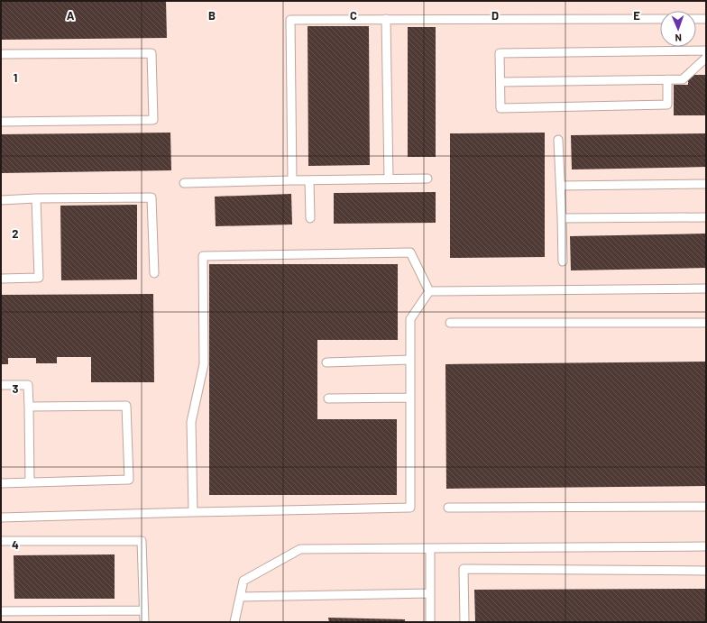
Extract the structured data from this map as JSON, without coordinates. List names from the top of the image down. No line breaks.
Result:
{"north":"bottom","grid":{"columns":["A","B","C","D","E"],"rows":["1","2","3","4"]}}
